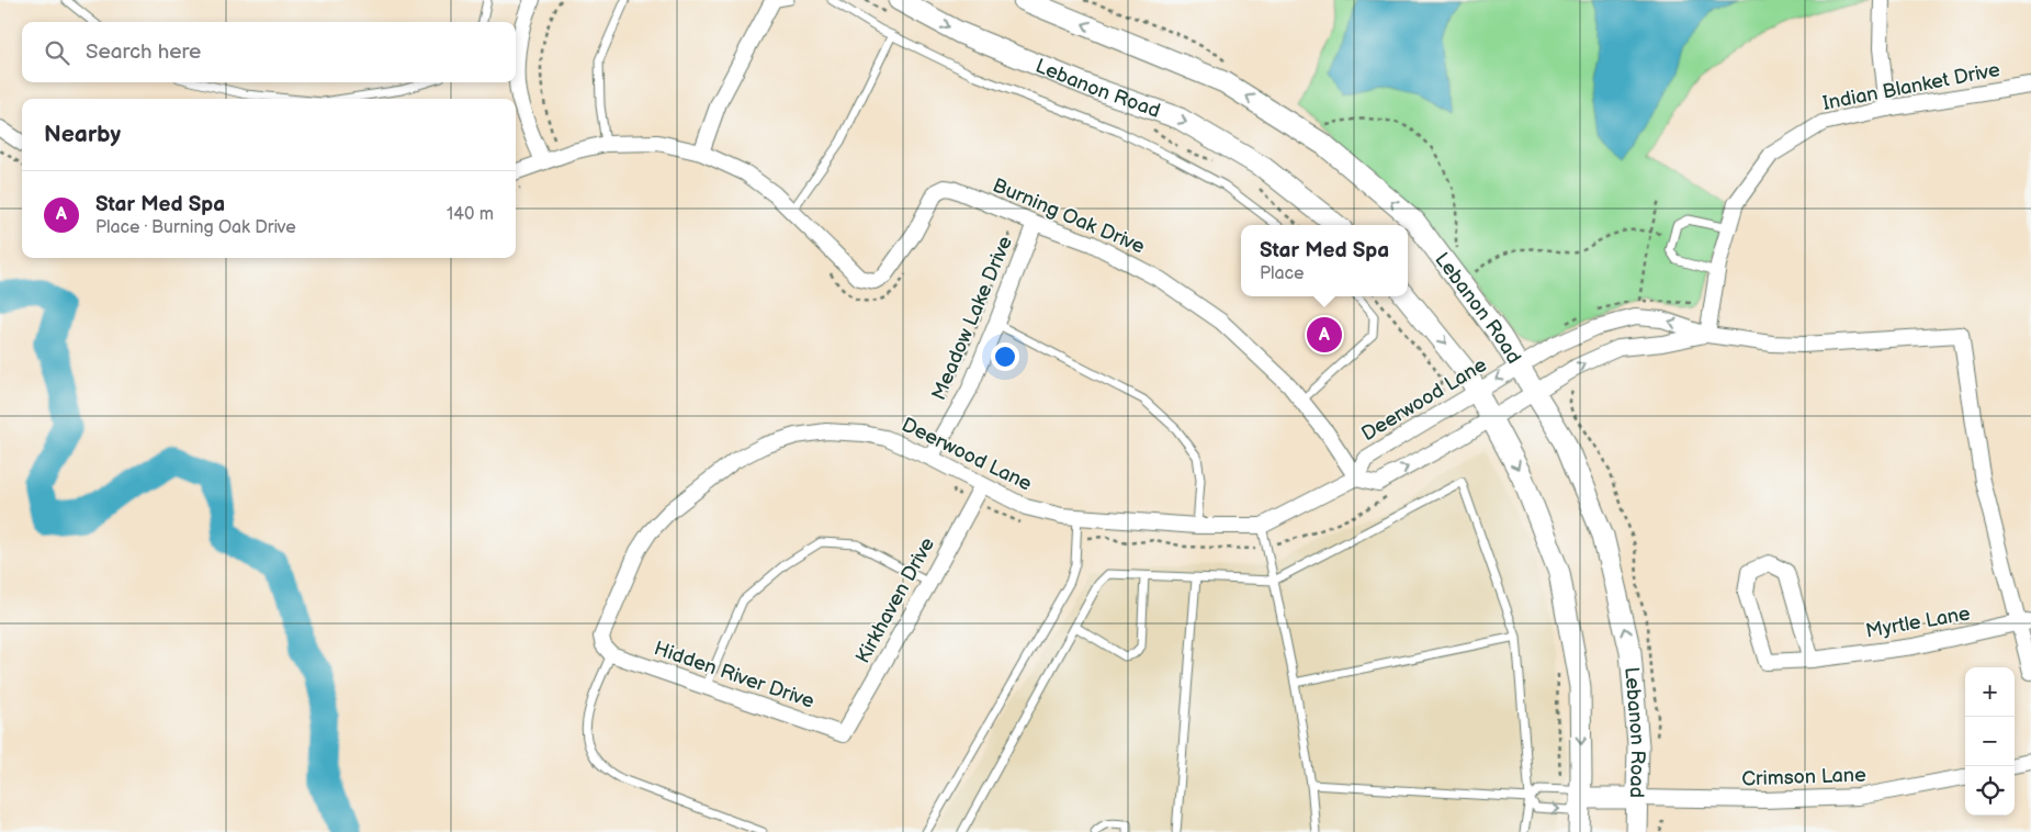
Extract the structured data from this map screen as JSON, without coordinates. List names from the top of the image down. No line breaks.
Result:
{"streets":{"main road":["Lebanon Road"],"street":["Indian Blanket Drive","Burning Oak Drive","Meadow Lake Drive","Deerwood Lane","Kirkhaven Drive","Myrtle Lane","Hidden River Drive","Crimson Lane"]},"crossings":[["Indian Blanket Drive","Deerwood Lane"],["Lebanon Road","Deerwood Lane"],["Lebanon Road","Crimson Lane"],["Burning Oak Drive","Meadow Lake Drive"],["Burning Oak Drive","Deerwood Lane"],["Meadow Lake Drive","Deerwood Lane"],["Deerwood Lane","Kirkhaven Drive"],["Deerwood Lane","Myrtle Lane"],["Deerwood Lane","Hidden River Drive"],["Kirkhaven Drive","Hidden River Drive"]],"page":{"search":"Search here","heading":"Nearby","list":[{"mark":"A","name":"Star Med Spa","note":"Place · Burning Oak Drive","value":"140 m"}],"popup":["Star Med Spa","Place"],"pins":"A","map_buttons":["+","−"]}}
